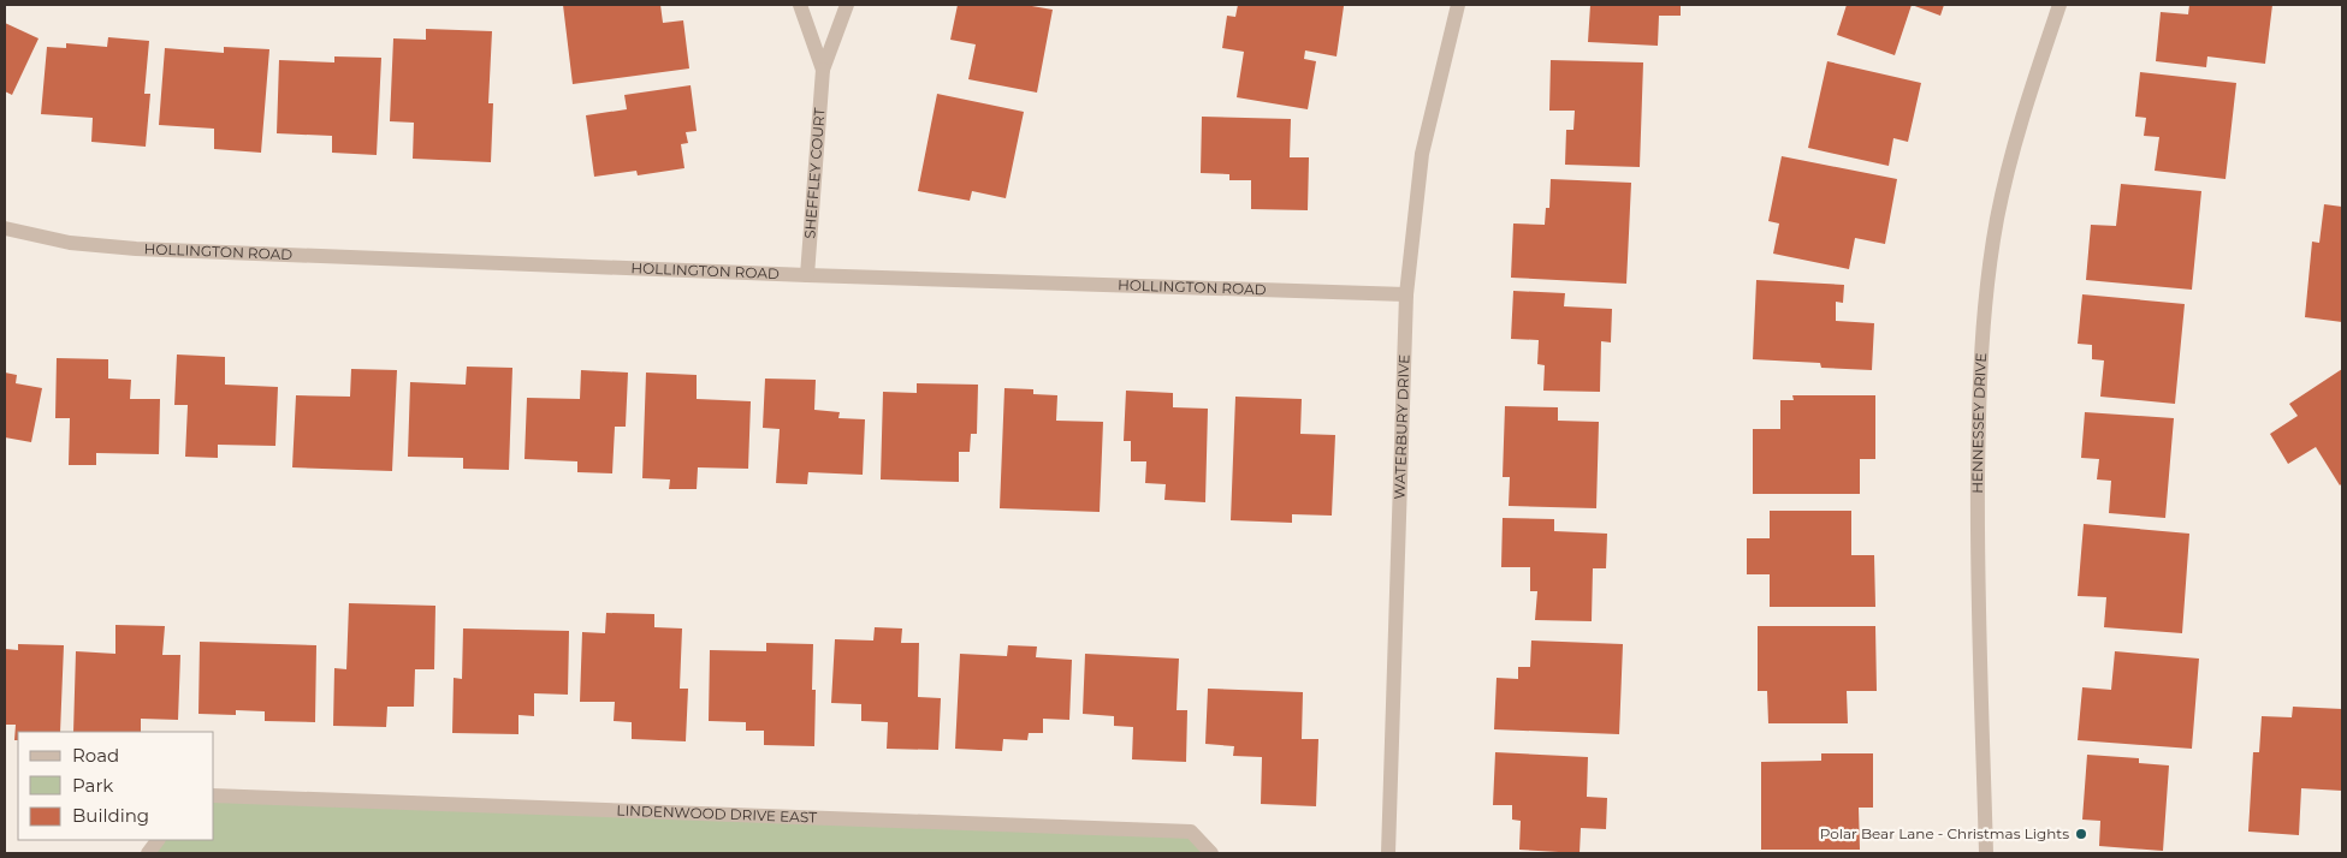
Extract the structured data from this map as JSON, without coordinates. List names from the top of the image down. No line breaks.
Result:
{"streets":{"street":["SHEFFLEY COURT","HOLLINGTON ROAD","HENNESSEY DRIVE","WATERBURY DRIVE","LINDENWOOD DRIVE EAST"]},"crossings":[["SHEFFLEY COURT","HOLLINGTON ROAD"],["HOLLINGTON ROAD","WATERBURY DRIVE"]],"places":["Polar Bear Lane - Christmas Lights"],"legend":["Road","Park","Building"]}
